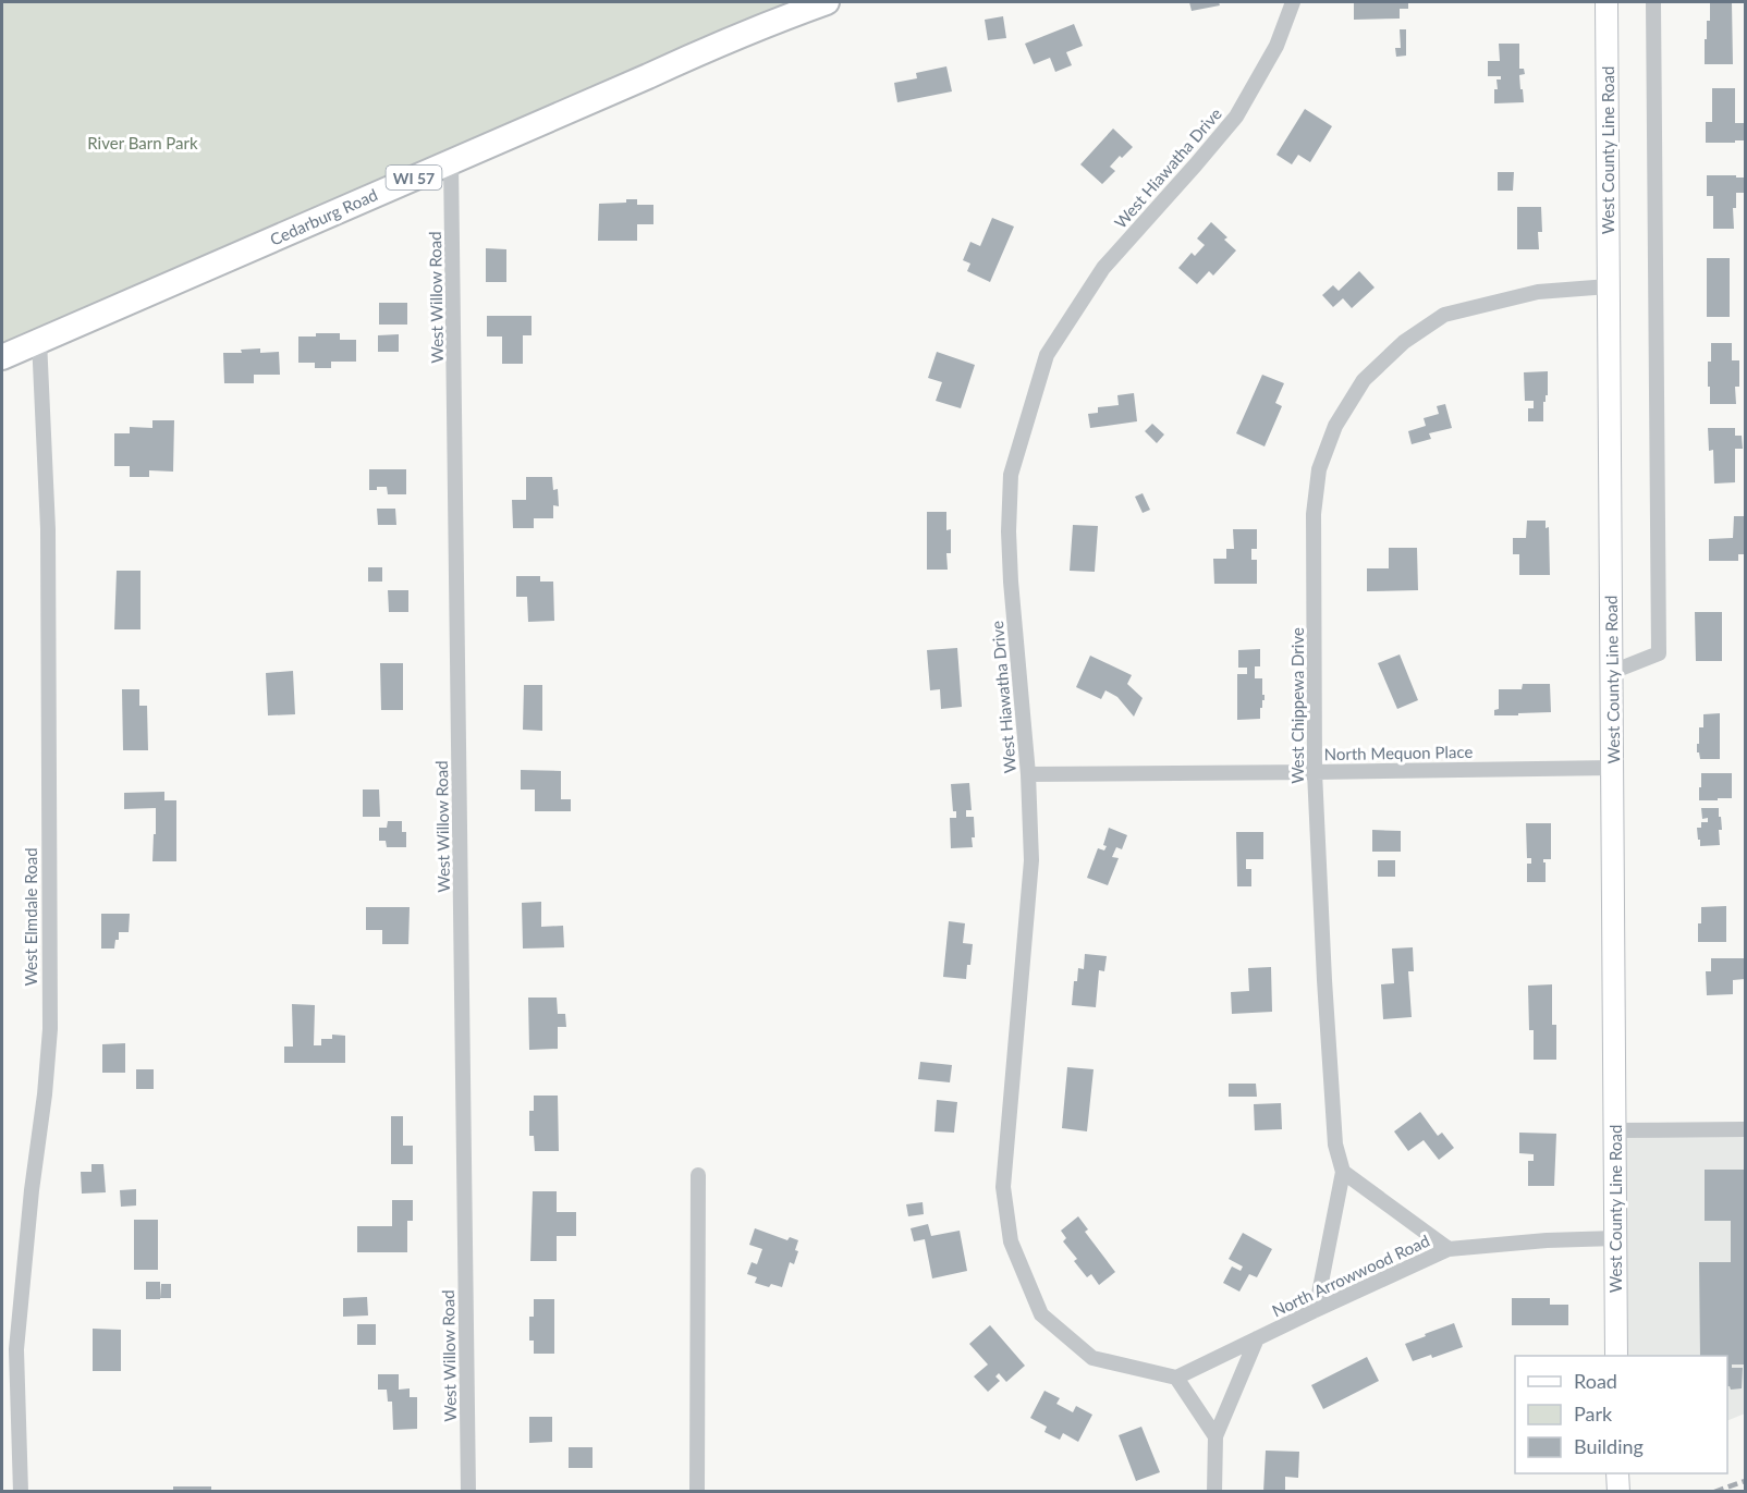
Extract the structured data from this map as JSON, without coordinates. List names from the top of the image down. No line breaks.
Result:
{"streets":{"main road":["WI 57","Cedarburg Road"],"street":["West County Line Road","West Hiawatha Drive","West Willow Road","West Chippewa Drive","North Mequon Place","West Elmdale Road","North Arrowwood Road"]},"crossings":[["West County Line Road","West Chippewa Drive"],["West County Line Road","North Mequon Place"],["West County Line Road","North Arrowwood Road"],["West Hiawatha Drive","North Mequon Place"],["Cedarburg Road","West Willow Road"],["Cedarburg Road","West Elmdale Road"],["West Chippewa Drive","North Mequon Place"],["West Chippewa Drive","North Arrowwood Road"]],"parks":["River Barn Park"],"legend":["Road","Park","Building"]}
